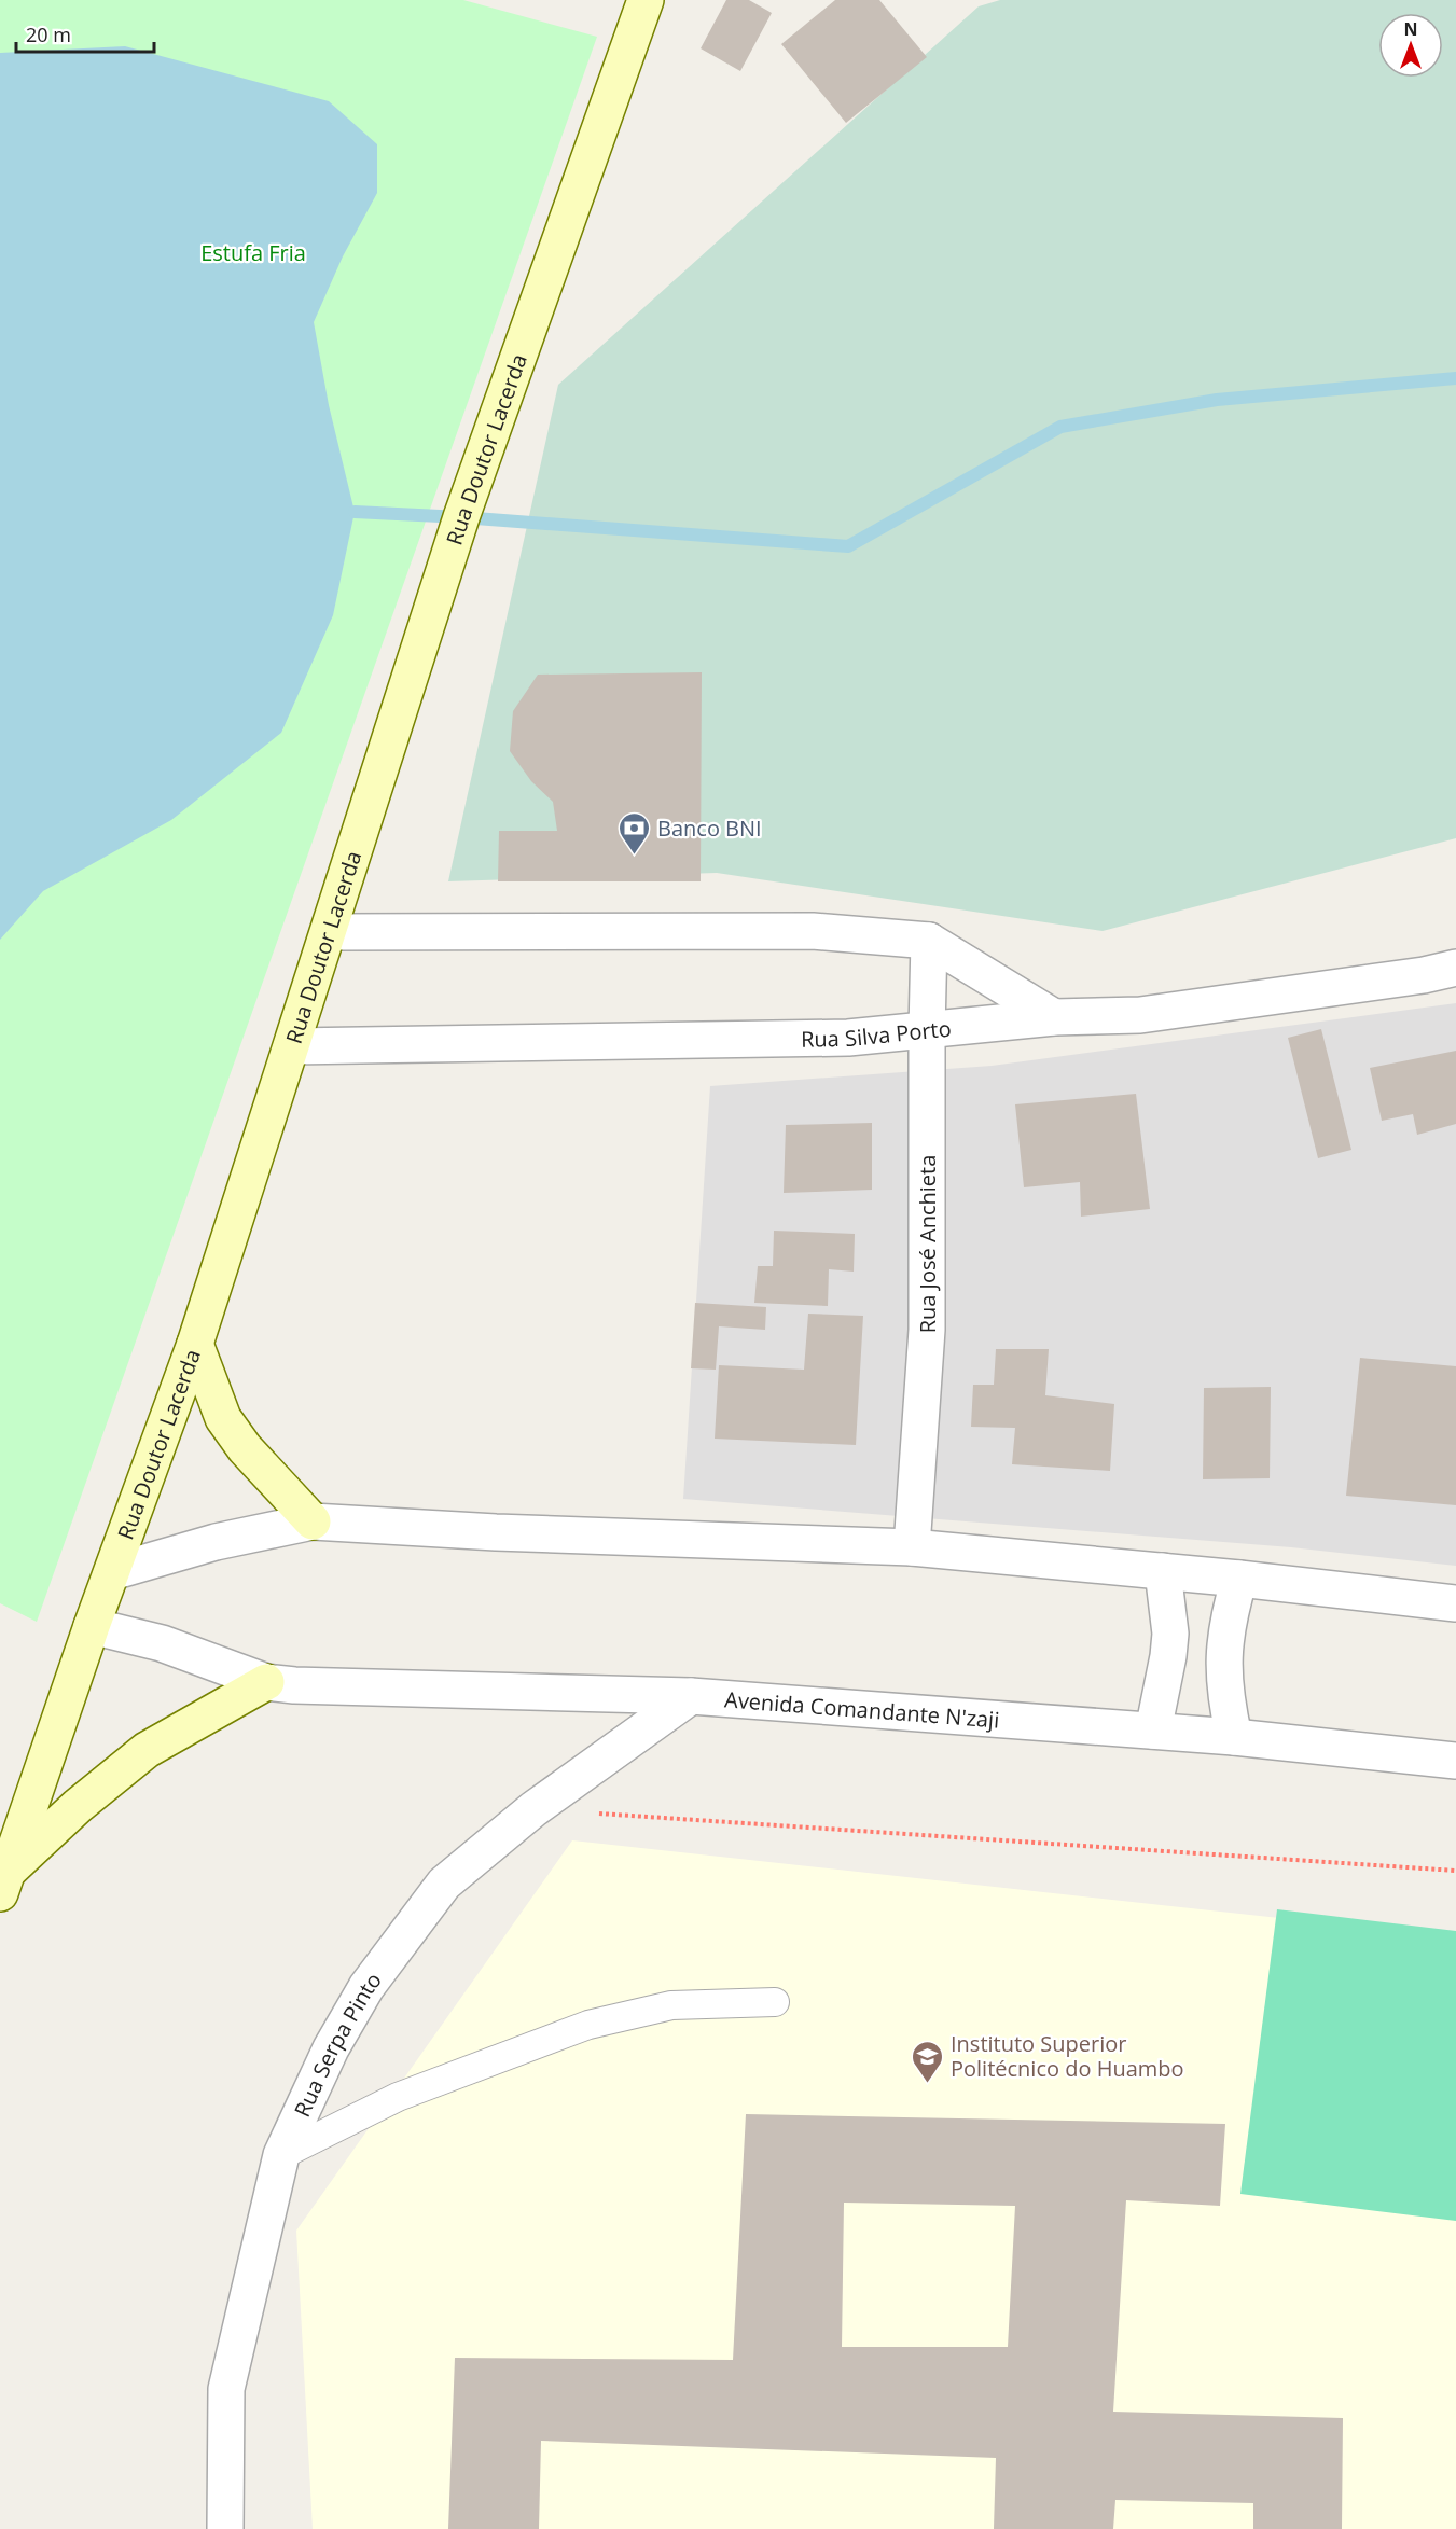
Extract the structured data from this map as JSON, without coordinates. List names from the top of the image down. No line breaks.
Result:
{"streets":{"main road":["Rua Doutor Lacerda"],"street":["Rua Silva Porto","Rua José Anchieta","Avenida Comandante N'zaji","Rua Serpa Pinto"]},"crossings":[["Rua Doutor Lacerda","Rua Silva Porto"],["Rua Doutor Lacerda","Avenida Comandante N'zaji"],["Rua Silva Porto","Rua José Anchieta"],["Avenida Comandante N'zaji","Rua Serpa Pinto"]],"parks":["Estufa Fria"],"places":{"bank":["Banco BNI"],"school or university":["Instituto Superior Politécnico do Huambo"]},"scale_bar":"20 m","north":"top"}
